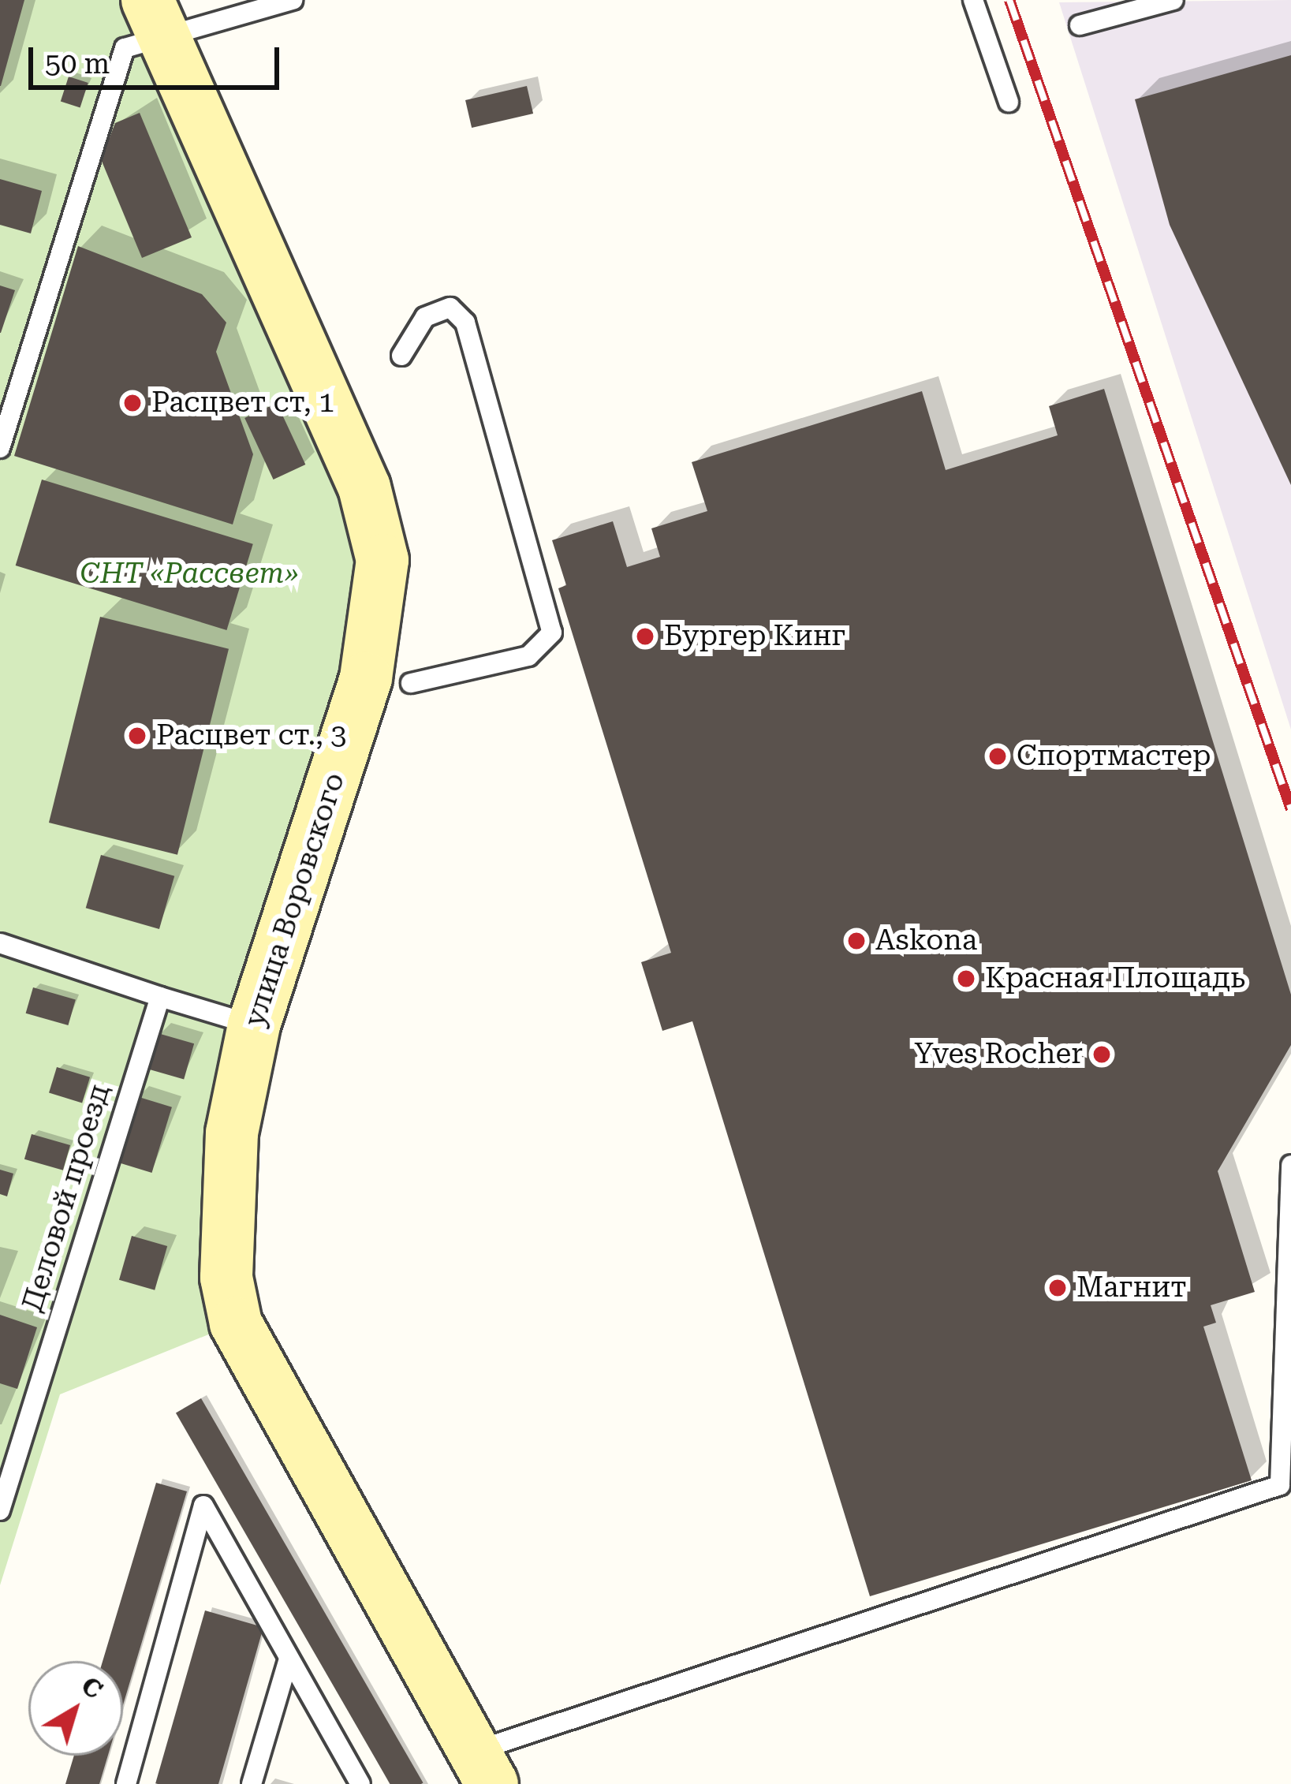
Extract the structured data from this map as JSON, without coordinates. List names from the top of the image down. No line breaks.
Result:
{"streets":{"street":["улица Воровского"],"lane":["Деловой проезд"]},"parks":["СНТ «Рассвет»"],"places":["Расцвет ст, 1","Бургер Кинг","Расцвет ст., 3","Спортмастер","Askona","Красная Площадь","Yves Rocher","Магнит"],"scale_bar":"50 m","north":"top right"}
